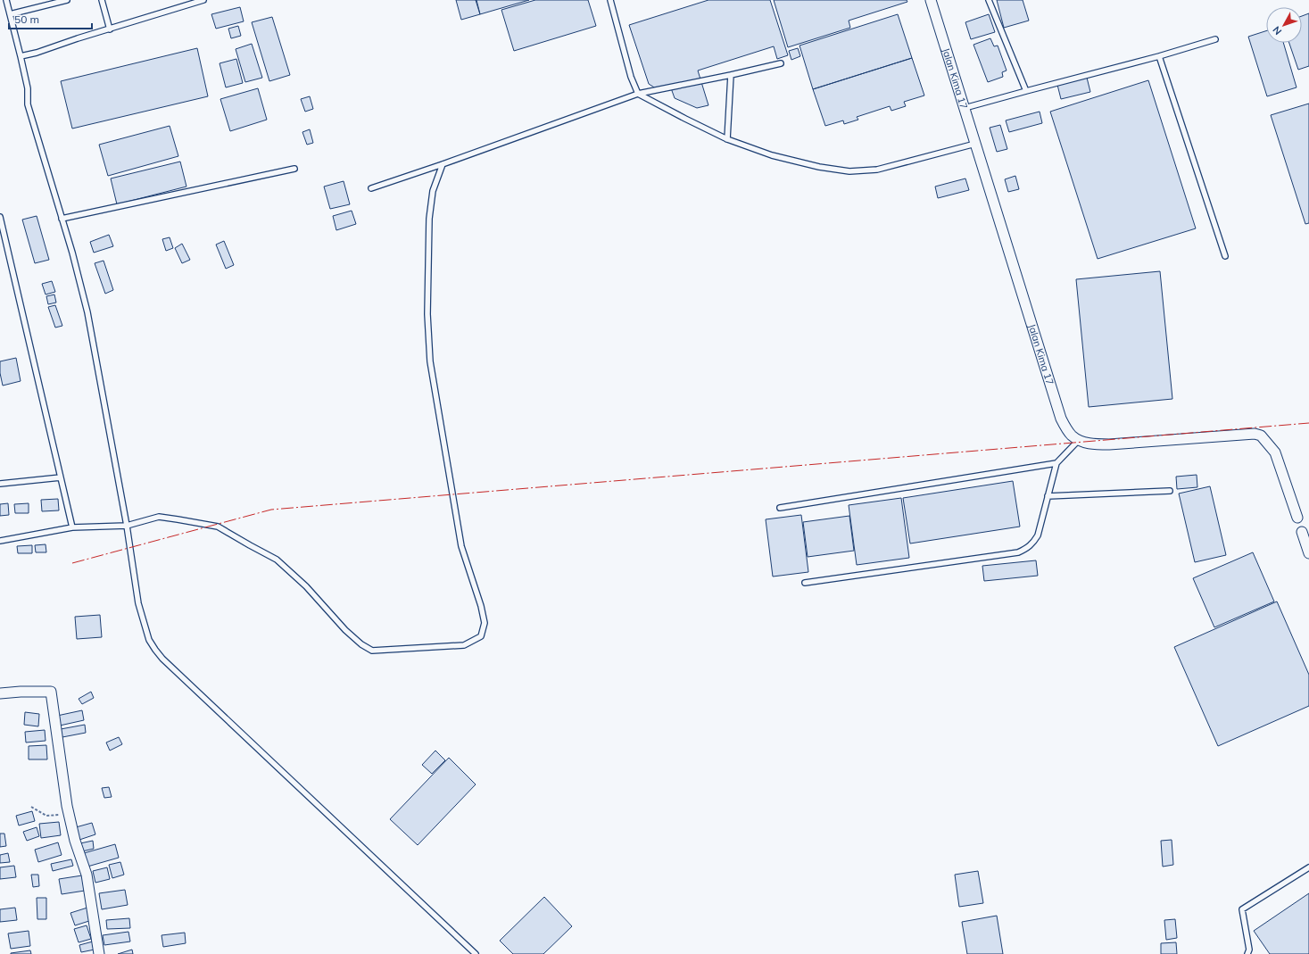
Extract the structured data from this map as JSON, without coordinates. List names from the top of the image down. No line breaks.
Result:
{"streets":{"street":["Jalan Kima 17"]},"scale_bar":"50 m","north":"bottom left"}
